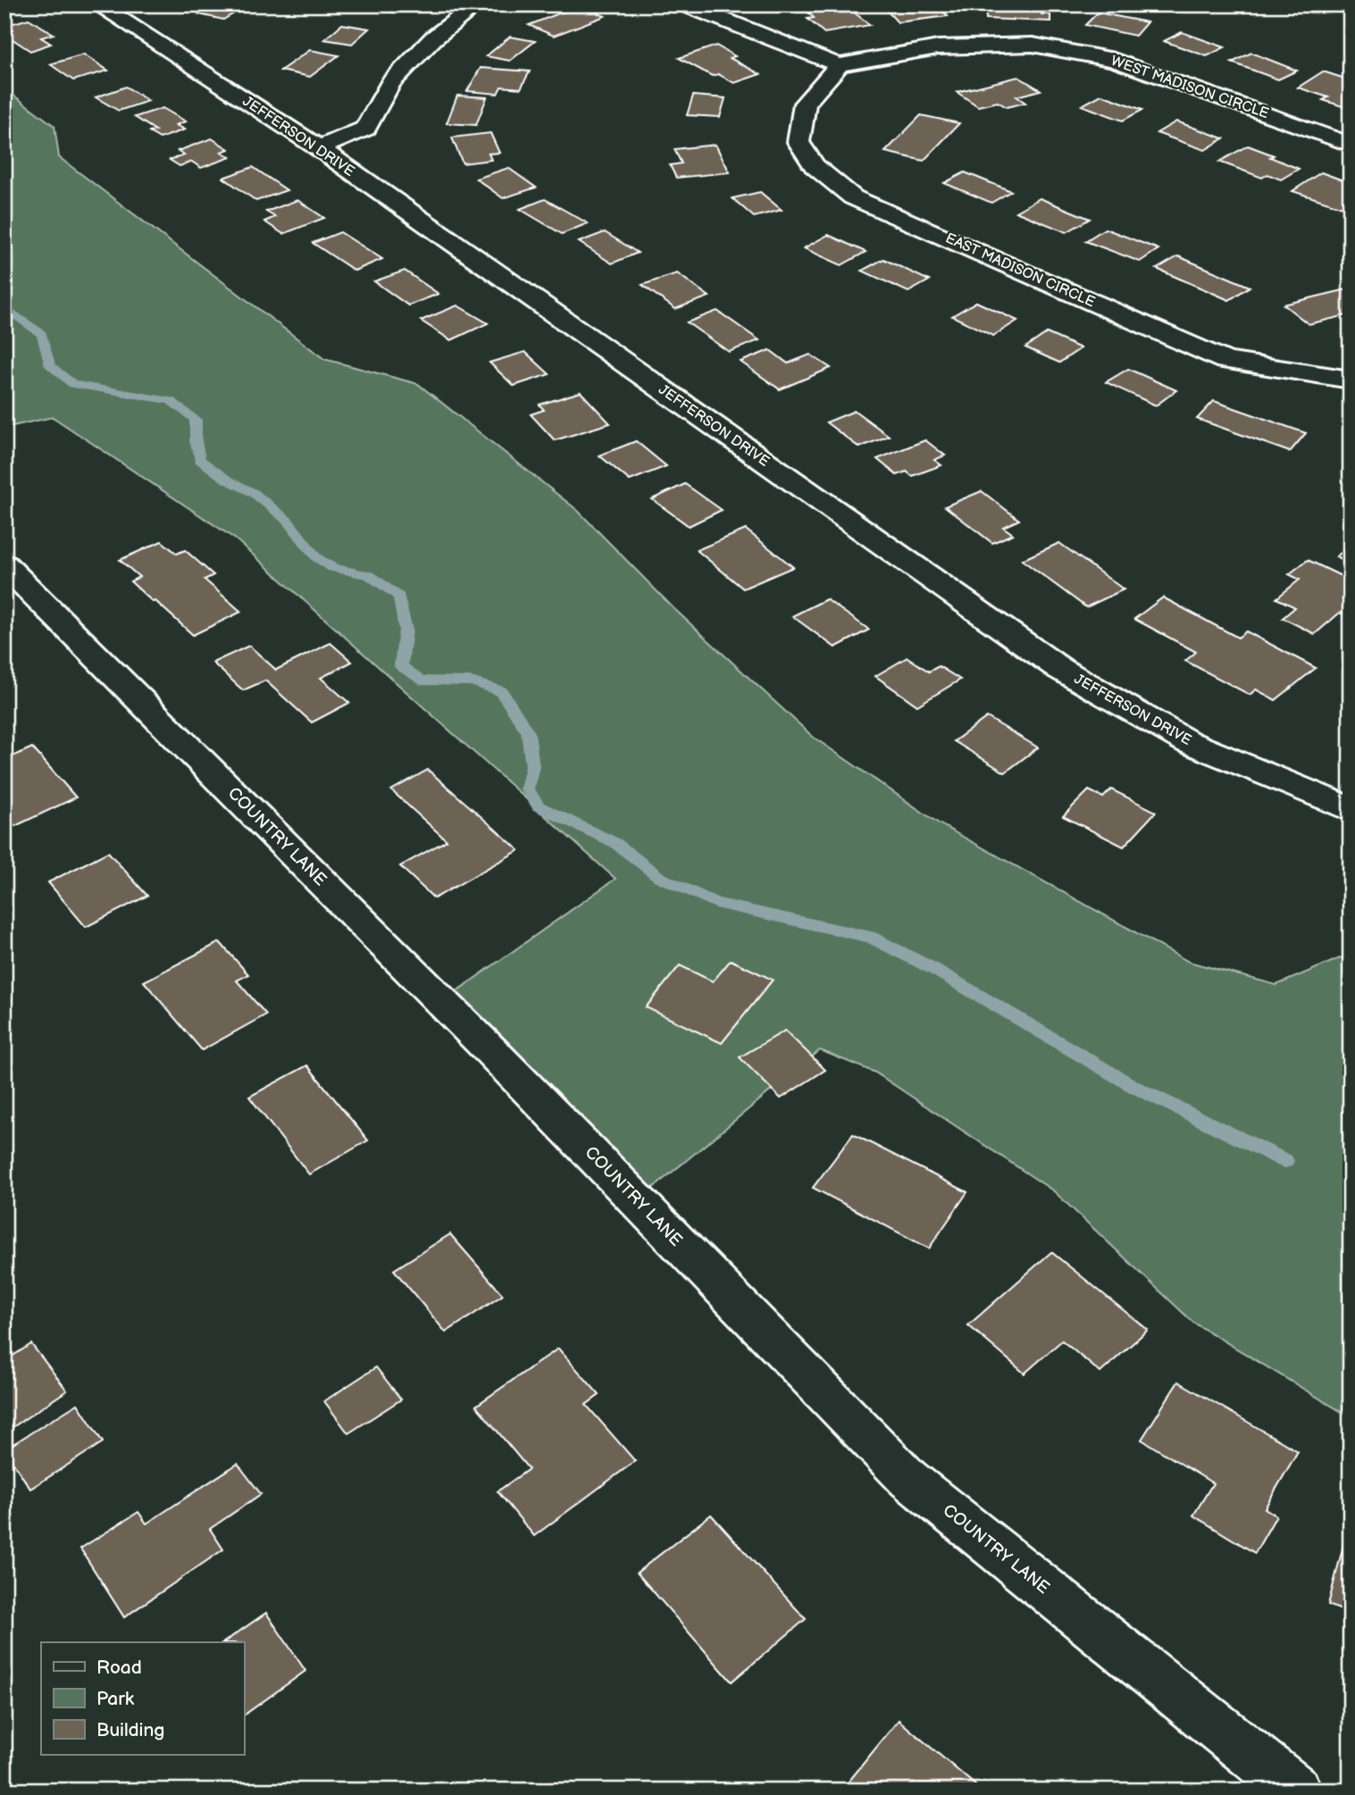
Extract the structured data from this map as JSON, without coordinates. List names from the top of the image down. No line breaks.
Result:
{"streets":{"street":["WEST MADISON CIRCLE","JEFFERSON DRIVE","EAST MADISON CIRCLE","COUNTRY LANE"]},"crossings":[["WEST MADISON CIRCLE","EAST MADISON CIRCLE"]],"legend":["Road","Park","Building"]}
